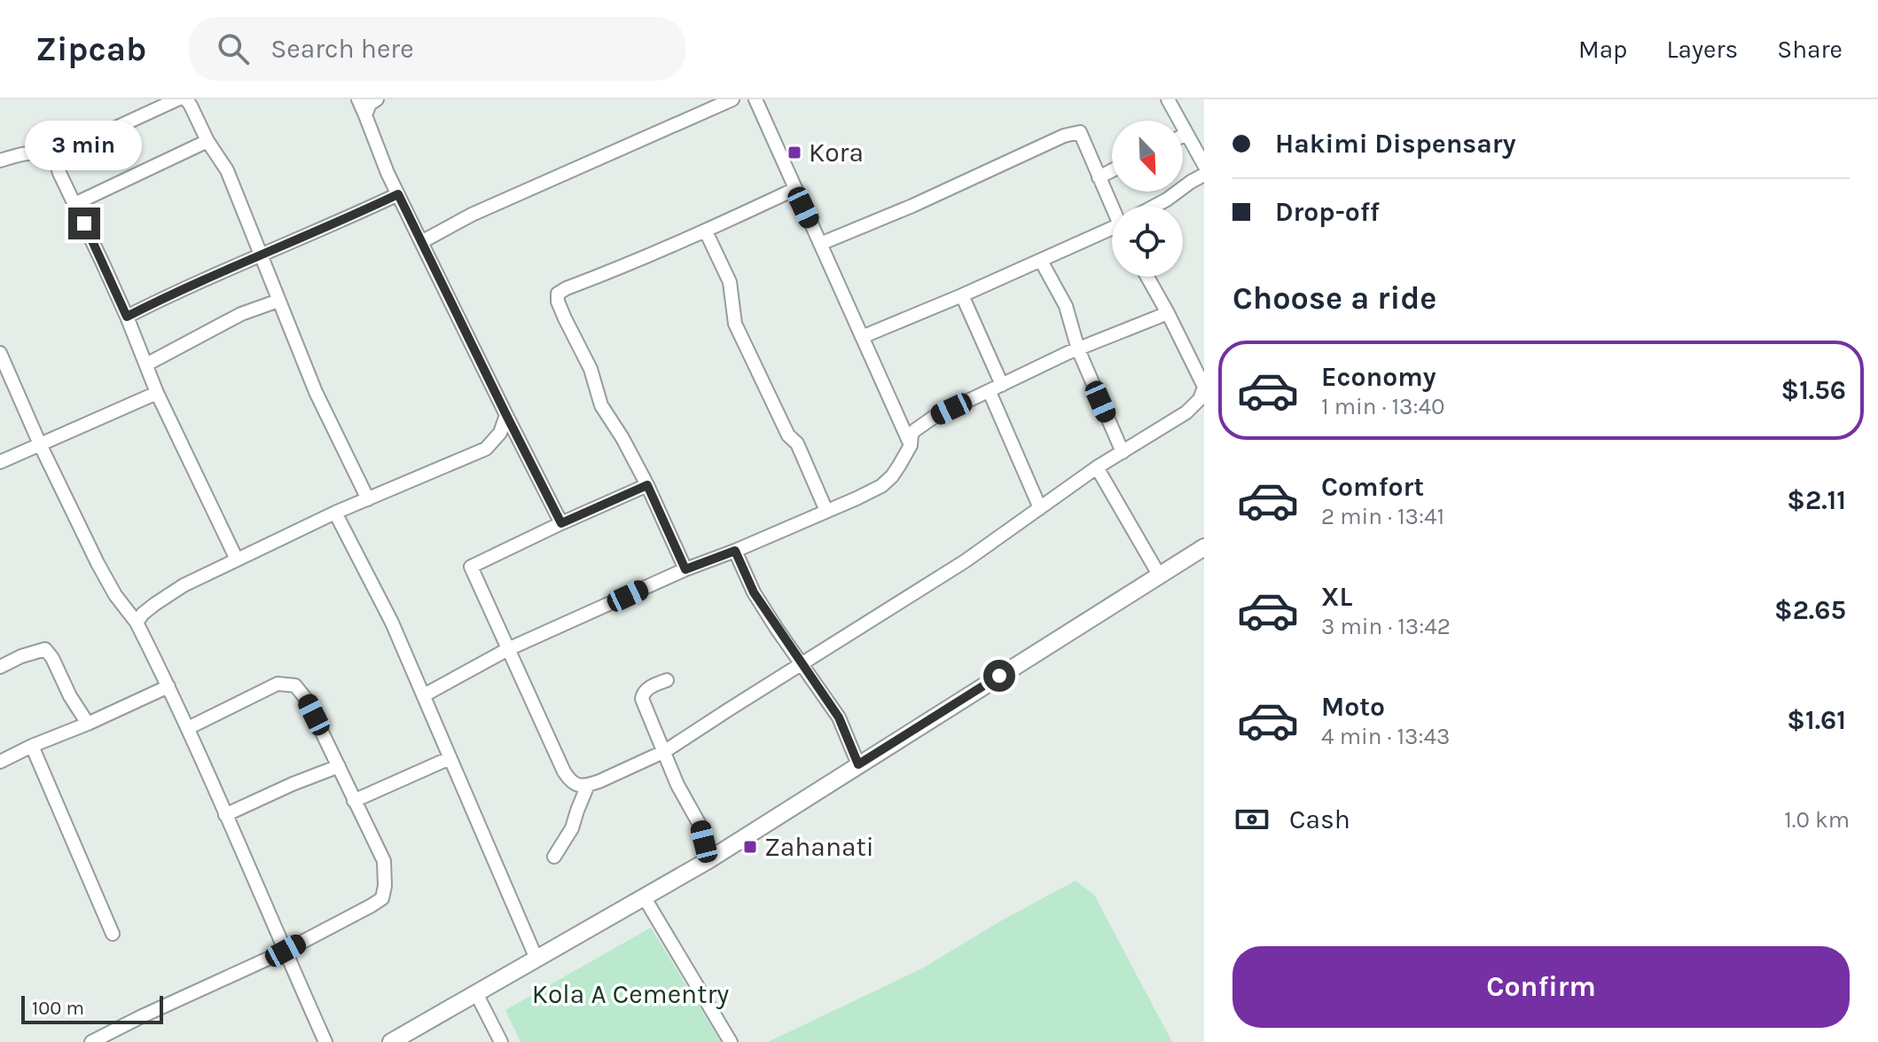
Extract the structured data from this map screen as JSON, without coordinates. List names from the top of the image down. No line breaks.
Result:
{"parks":["Kola A Cementry"],"places":{"transit":["Kora","Zahanati"]},"scale_bar":"100 m","north":"bottom right","page":{"header":"Zipcab","search":"Search here","nav":["Map","Layers","Share"],"banner":["Hakimi Dispensary","Drop-off"],"bubble":"3 min","heading":"Choose a ride","list":[{"name":"Economy","note":"1 min · 13:40","value":"$1.56"},{"name":"Comfort","note":"2 min · 13:41","value":"$2.11"},{"name":"XL","note":"3 min · 13:42","value":"$2.65"},{"name":"Moto","note":"4 min · 13:43","value":"$1.61"}],"pay":["Cash","1.0 km"],"buttons":"Confirm","scale":"100 m"}}
